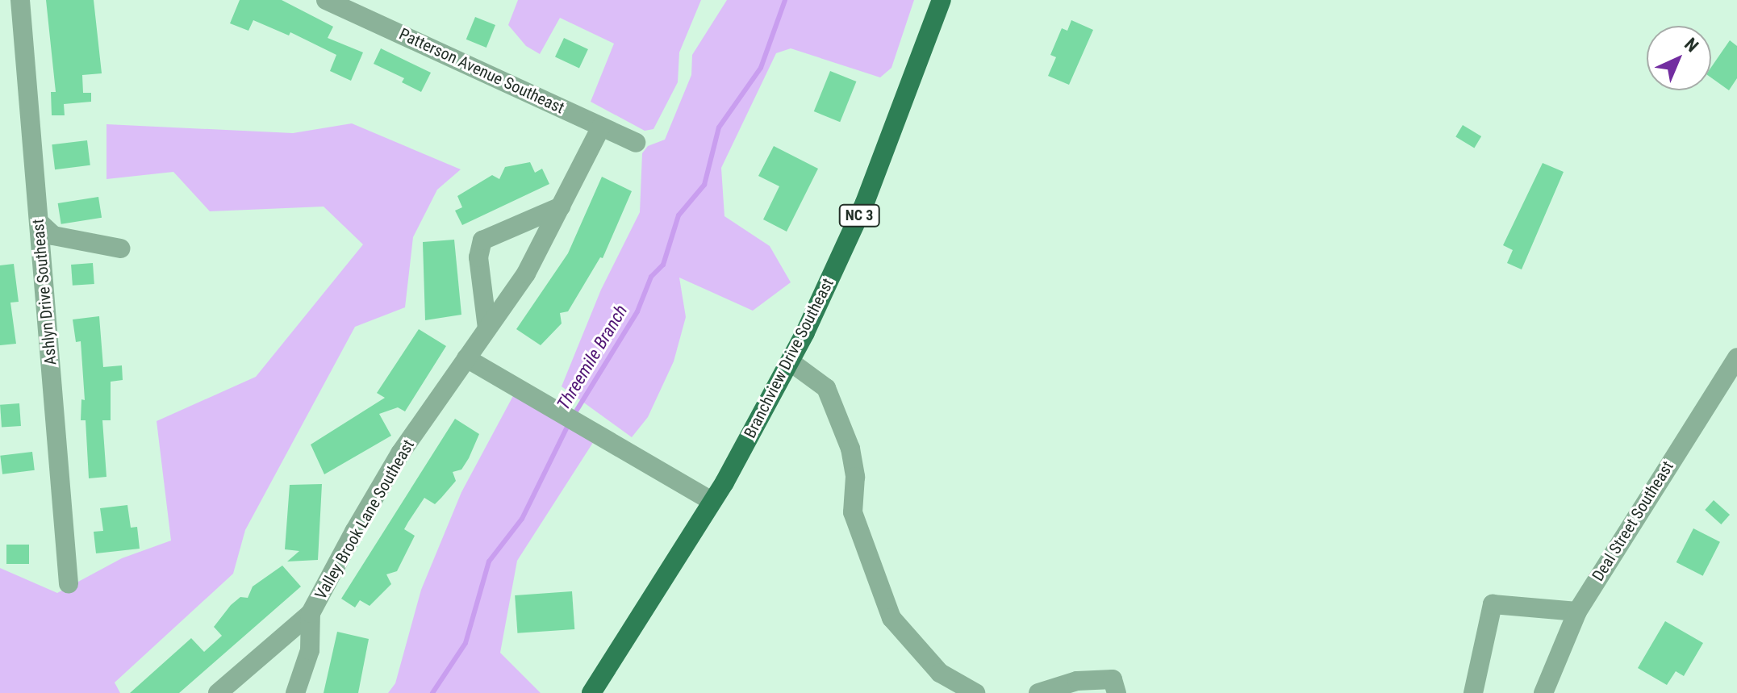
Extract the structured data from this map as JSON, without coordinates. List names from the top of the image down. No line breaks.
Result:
{"streets":{"main road":["NC 3","Branchview Drive Southeast"],"street":["Patterson Avenue Southeast","Ashlyn Drive Southeast","Valley Brook Lane Southeast","Deal Street Southeast"]},"crossings":[["Patterson Avenue Southeast","Valley Brook Lane Southeast"]],"water":["Threemile Branch"],"north":"top right"}
